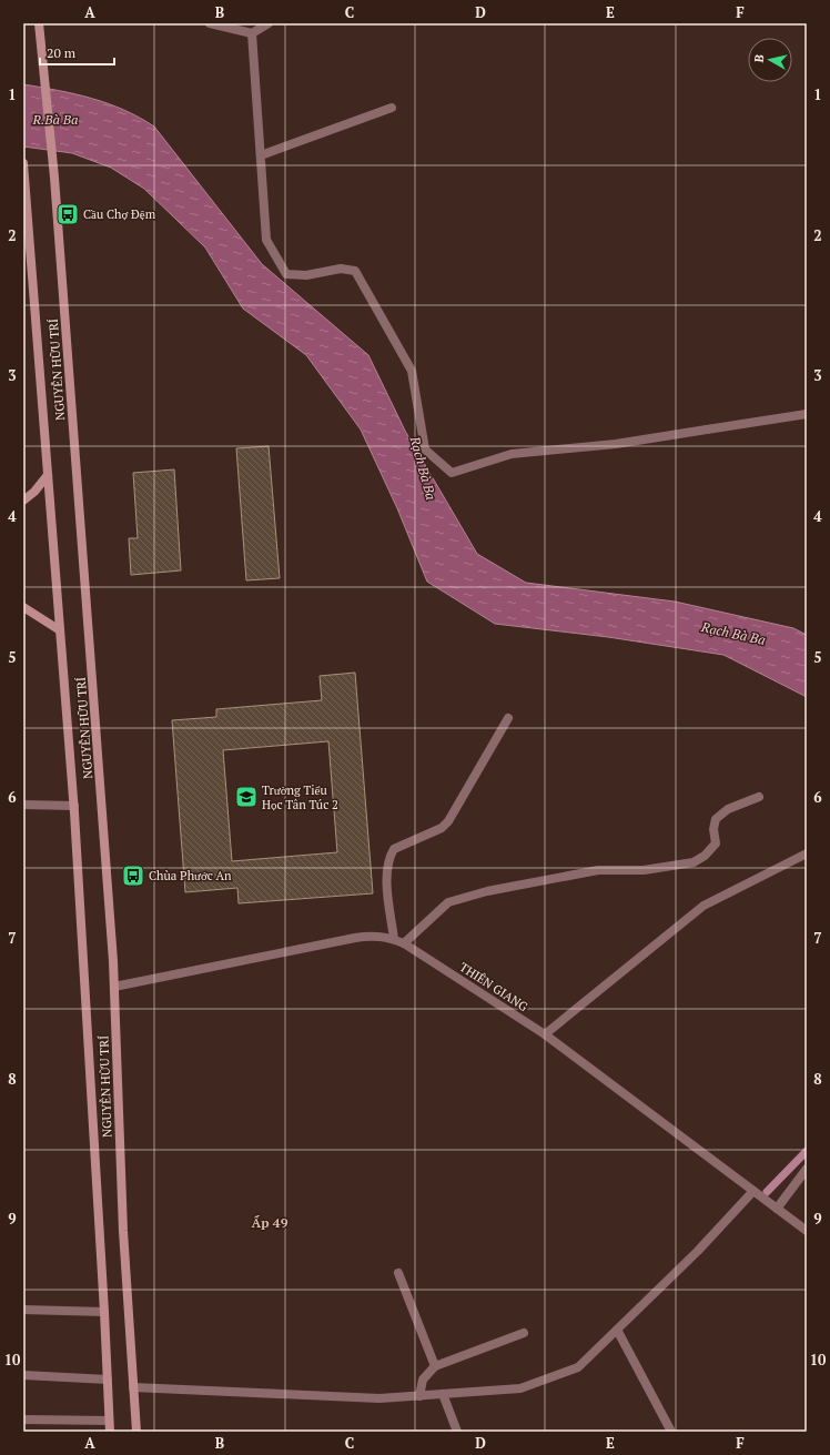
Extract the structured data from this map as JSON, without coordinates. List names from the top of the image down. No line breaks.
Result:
{"streets":{"main road":["NGUYỄN HỮU TRÍ"],"street":["THIÊN GIANG"]},"crossings":[["NGUYỄN HỮU TRÍ","THIÊN GIANG"]],"districts":["Ấp 49"],"water":["R.Bà Ba","Rạch Bà Ba"],"places":{"bus stop":["Cầu Chợ Đệm","Chùa Phước An"],"school or university":["Trường Tiểu Học Tân Túc 2"]},"scale_bar":"20 m","north":"left","grid":{"columns":["A","B","C","D","E","F"],"rows":["1","2","3","4","5","6","7","8","9","10"]}}
